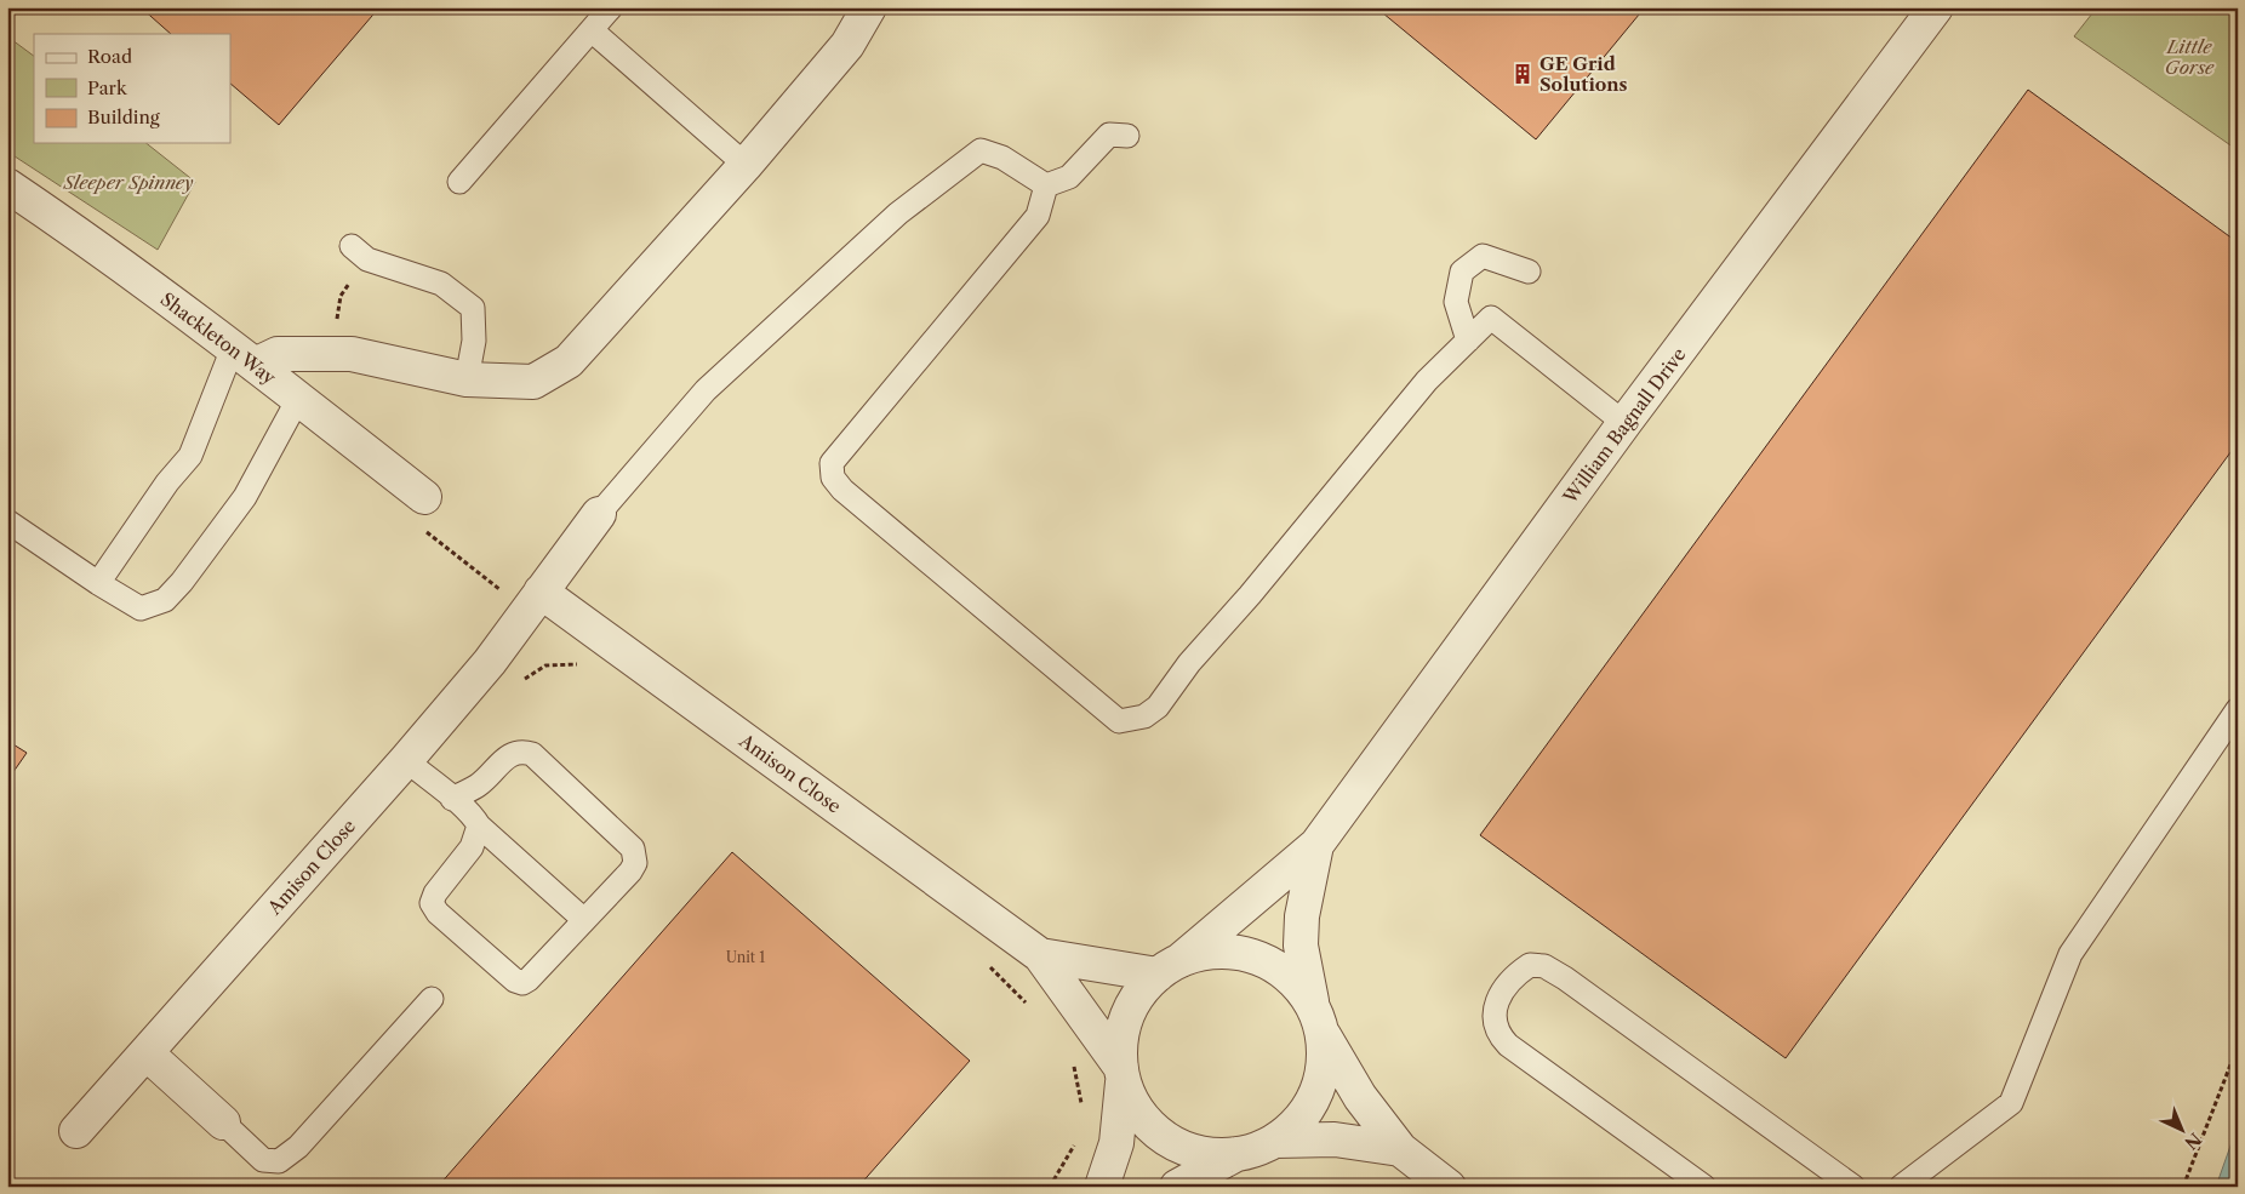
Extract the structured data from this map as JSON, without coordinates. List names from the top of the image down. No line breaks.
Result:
{"streets":{"street":["Shackleton Way","William Bagnall Drive","Amison Close"]},"crossings":[["William Bagnall Drive","Amison Close"]],"parks":["Little Gorse","Sleeper Spinney"],"places":{"building":["GE Grid Solutions"]},"house_numbers":["Unit 1"],"legend":["Road","Park","Building"],"north":"bottom right"}
